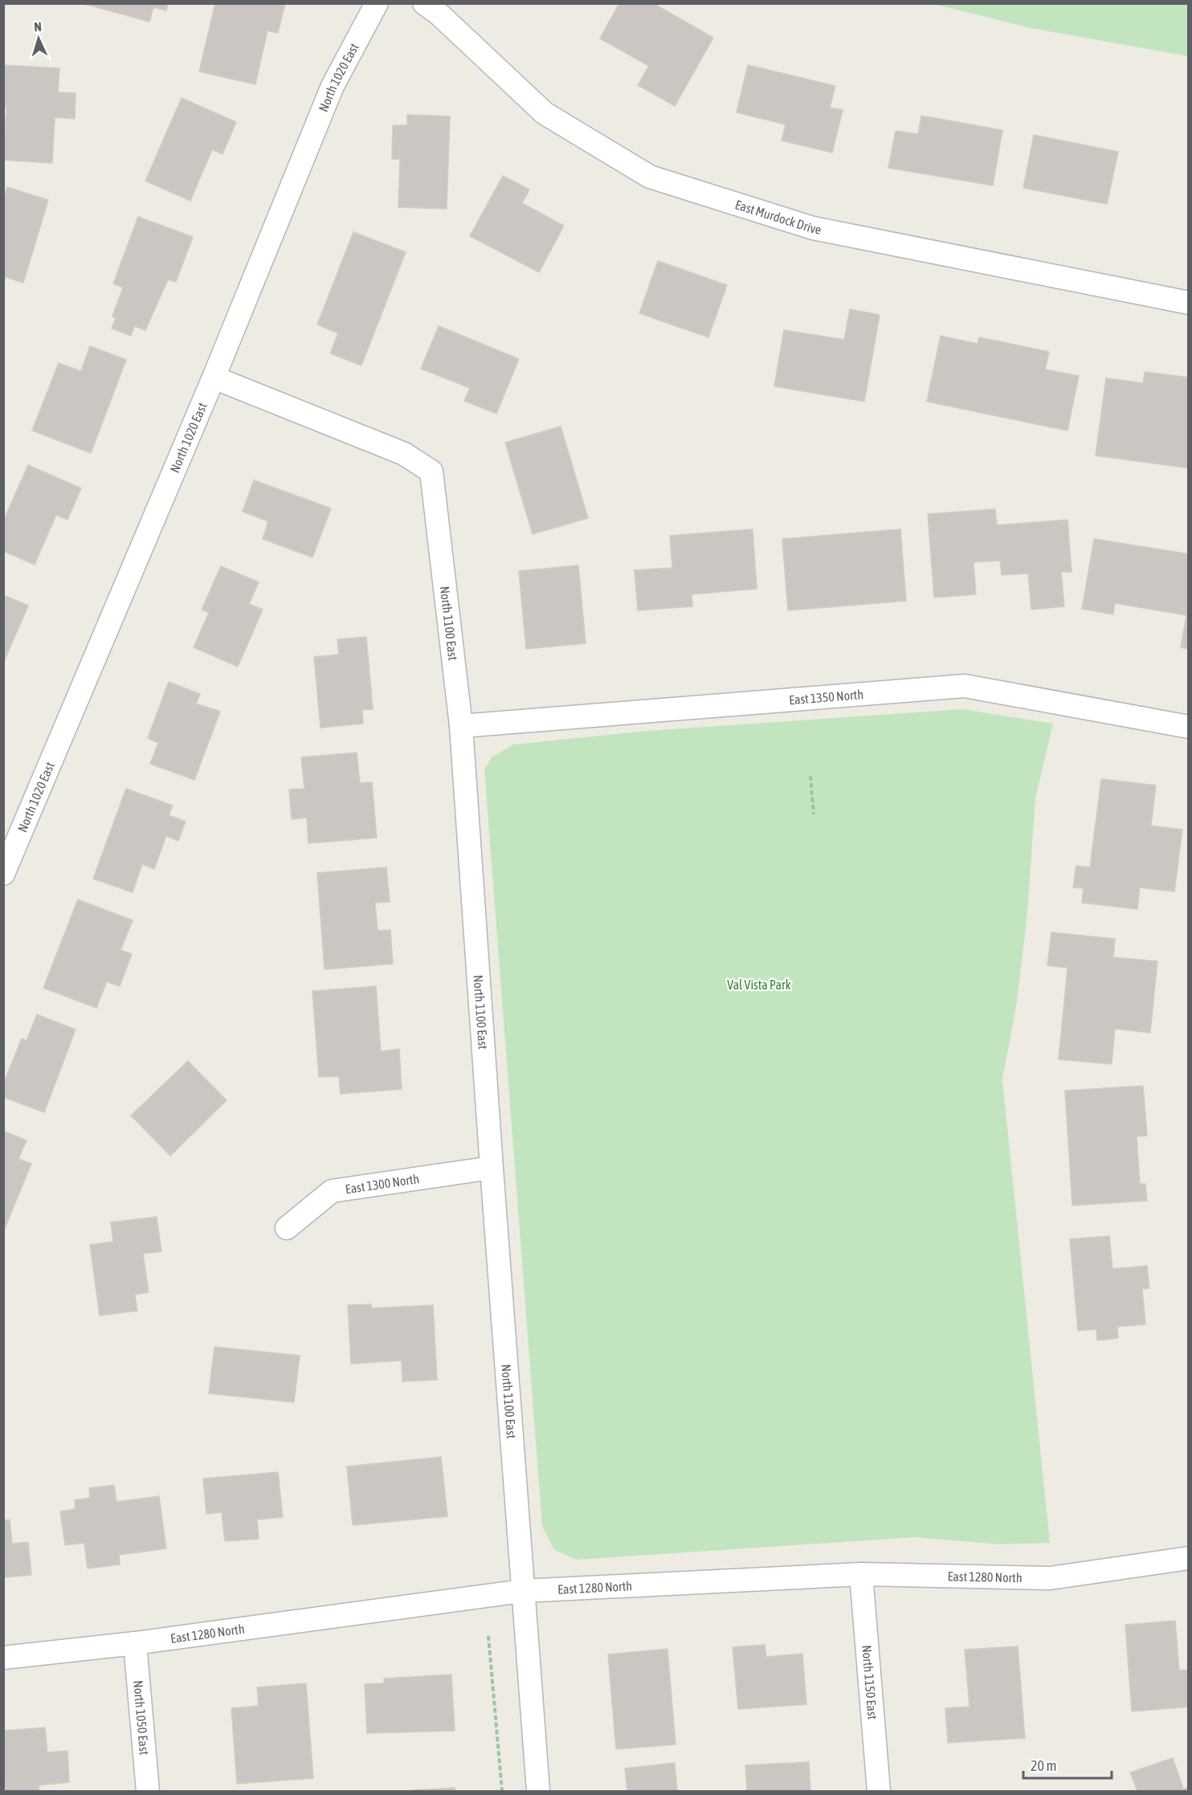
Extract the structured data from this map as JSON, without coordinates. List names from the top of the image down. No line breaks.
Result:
{"streets":{"street":["North 1020 East","East Murdock Drive","North 1100 East","East 1350 North","East 1300 North","East 1280 North","North 1150 East","North 1050 East"]},"crossings":[["North 1020 East","North 1100 East"],["North 1100 East","East 1350 North"],["North 1100 East","East 1300 North"],["North 1100 East","East 1280 North"],["East 1280 North","North 1150 East"],["East 1280 North","North 1050 East"]],"parks":["Val Vista Park"],"scale_bar":"20 m","north":"top"}
